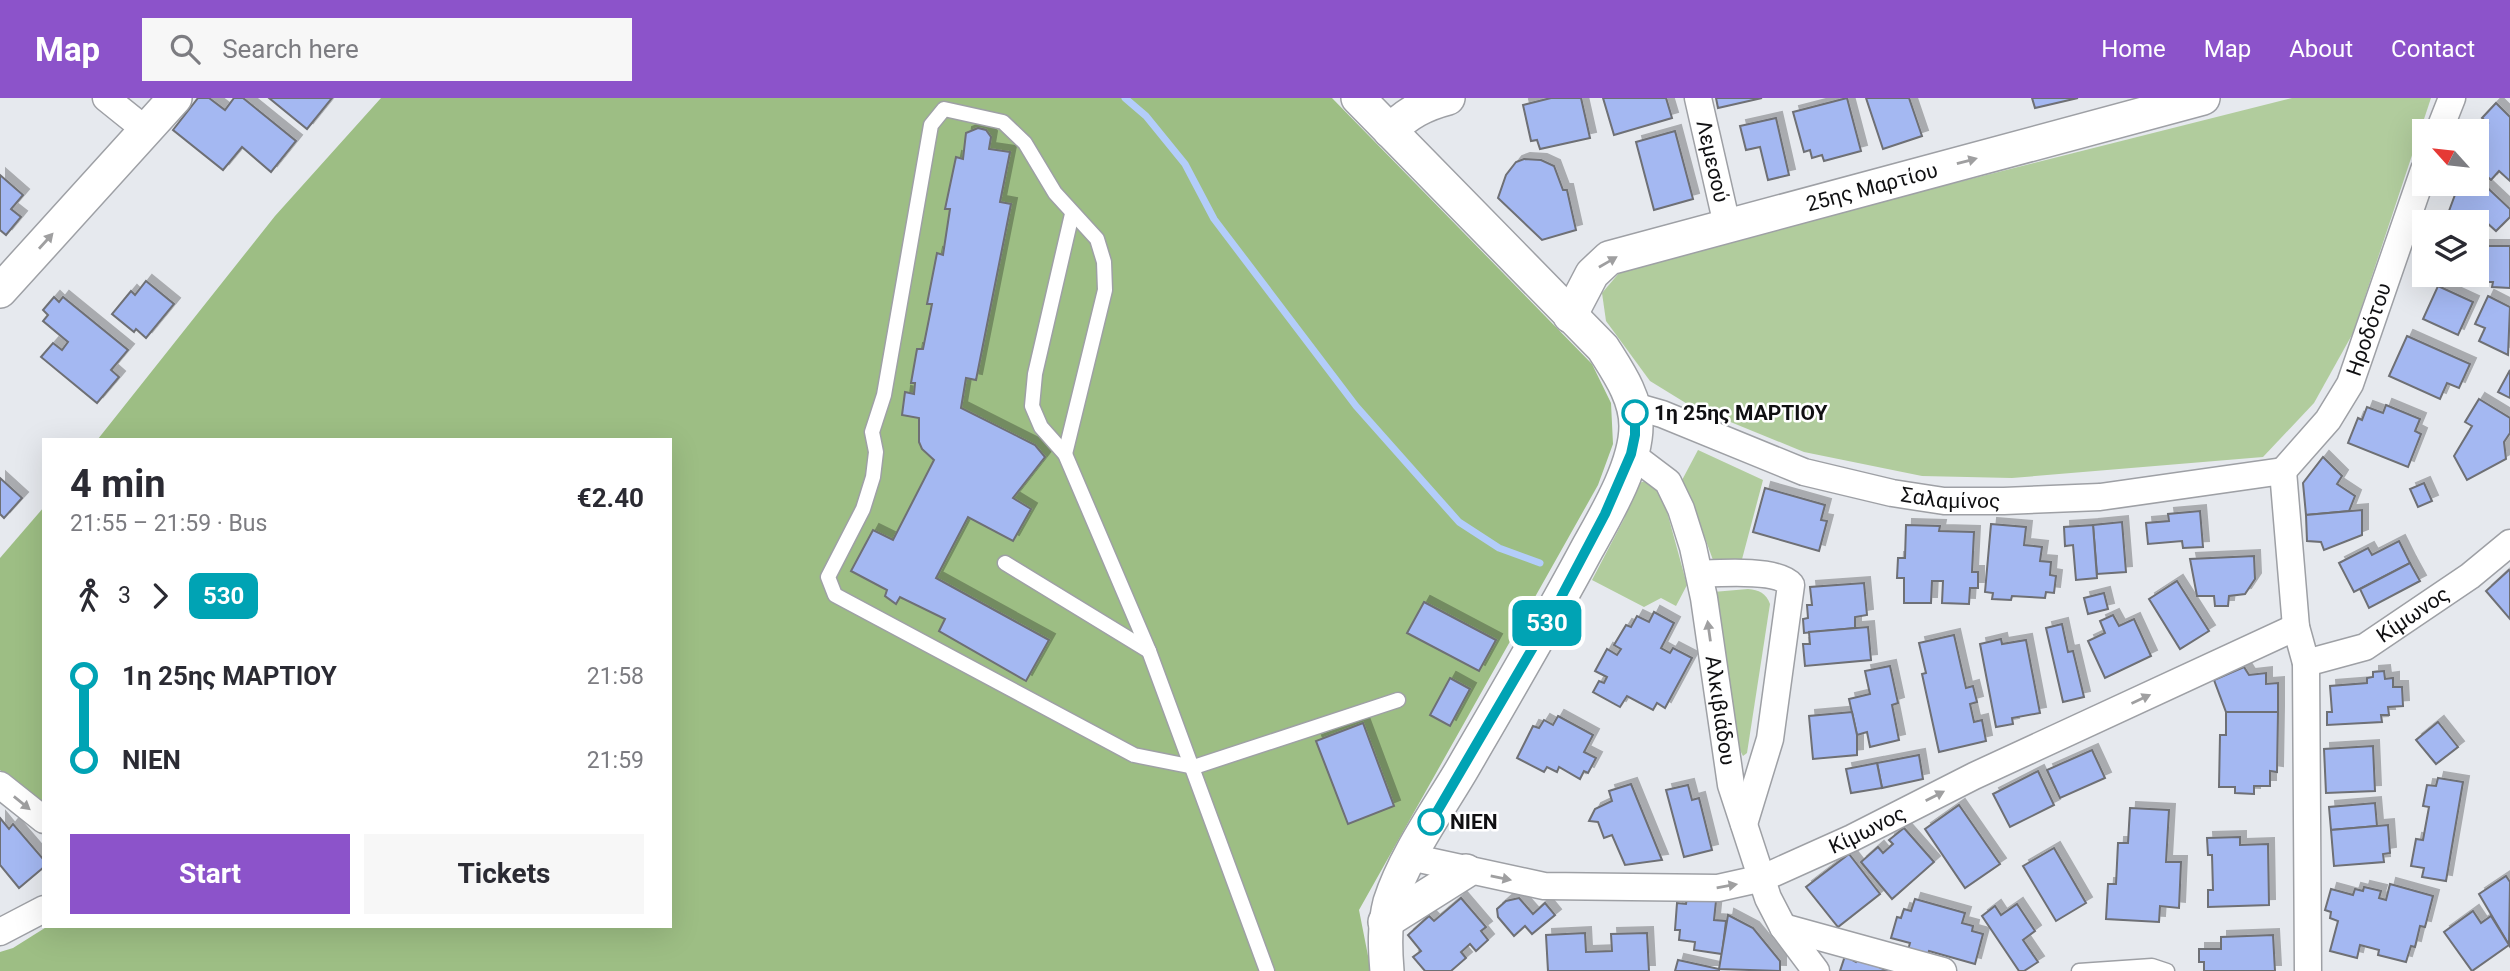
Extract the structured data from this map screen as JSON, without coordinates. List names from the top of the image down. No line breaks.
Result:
{"streets":{"street":["Λεμεσού","25ης Μαρτίου","Ηροδότου","Σαλαμίνος","Κίμωνος","Αλκιβιάδου"]},"crossings":[["Λεμεσού","25ης Μαρτίου"],["Ηροδότου","Σαλαμίνος"],["Κίμωνος","Αλκιβιάδου"]],"one_way":["25ης Μαρτίου","Κίμωνος","Αλκιβιάδου"],"places":["1η 25ης ΜΑΡΤΙΟΥ","ΝΙΕΝ"],"lines":["bus line 530"],"north":"top left","page":{"header":"Map","search":"Search here","nav":["Home","Map","About","Contact"],"on_map":"530","heading":["4 min","21:55 – 21:59 · Bus","€2.40"],"legs":["3","530"],"list":[{"name":"1η 25ης ΜΑΡΤΙΟΥ","value":"21:58"},{"name":"ΝΙΕΝ","value":"21:59"}],"buttons":["Start","Tickets"]}}
